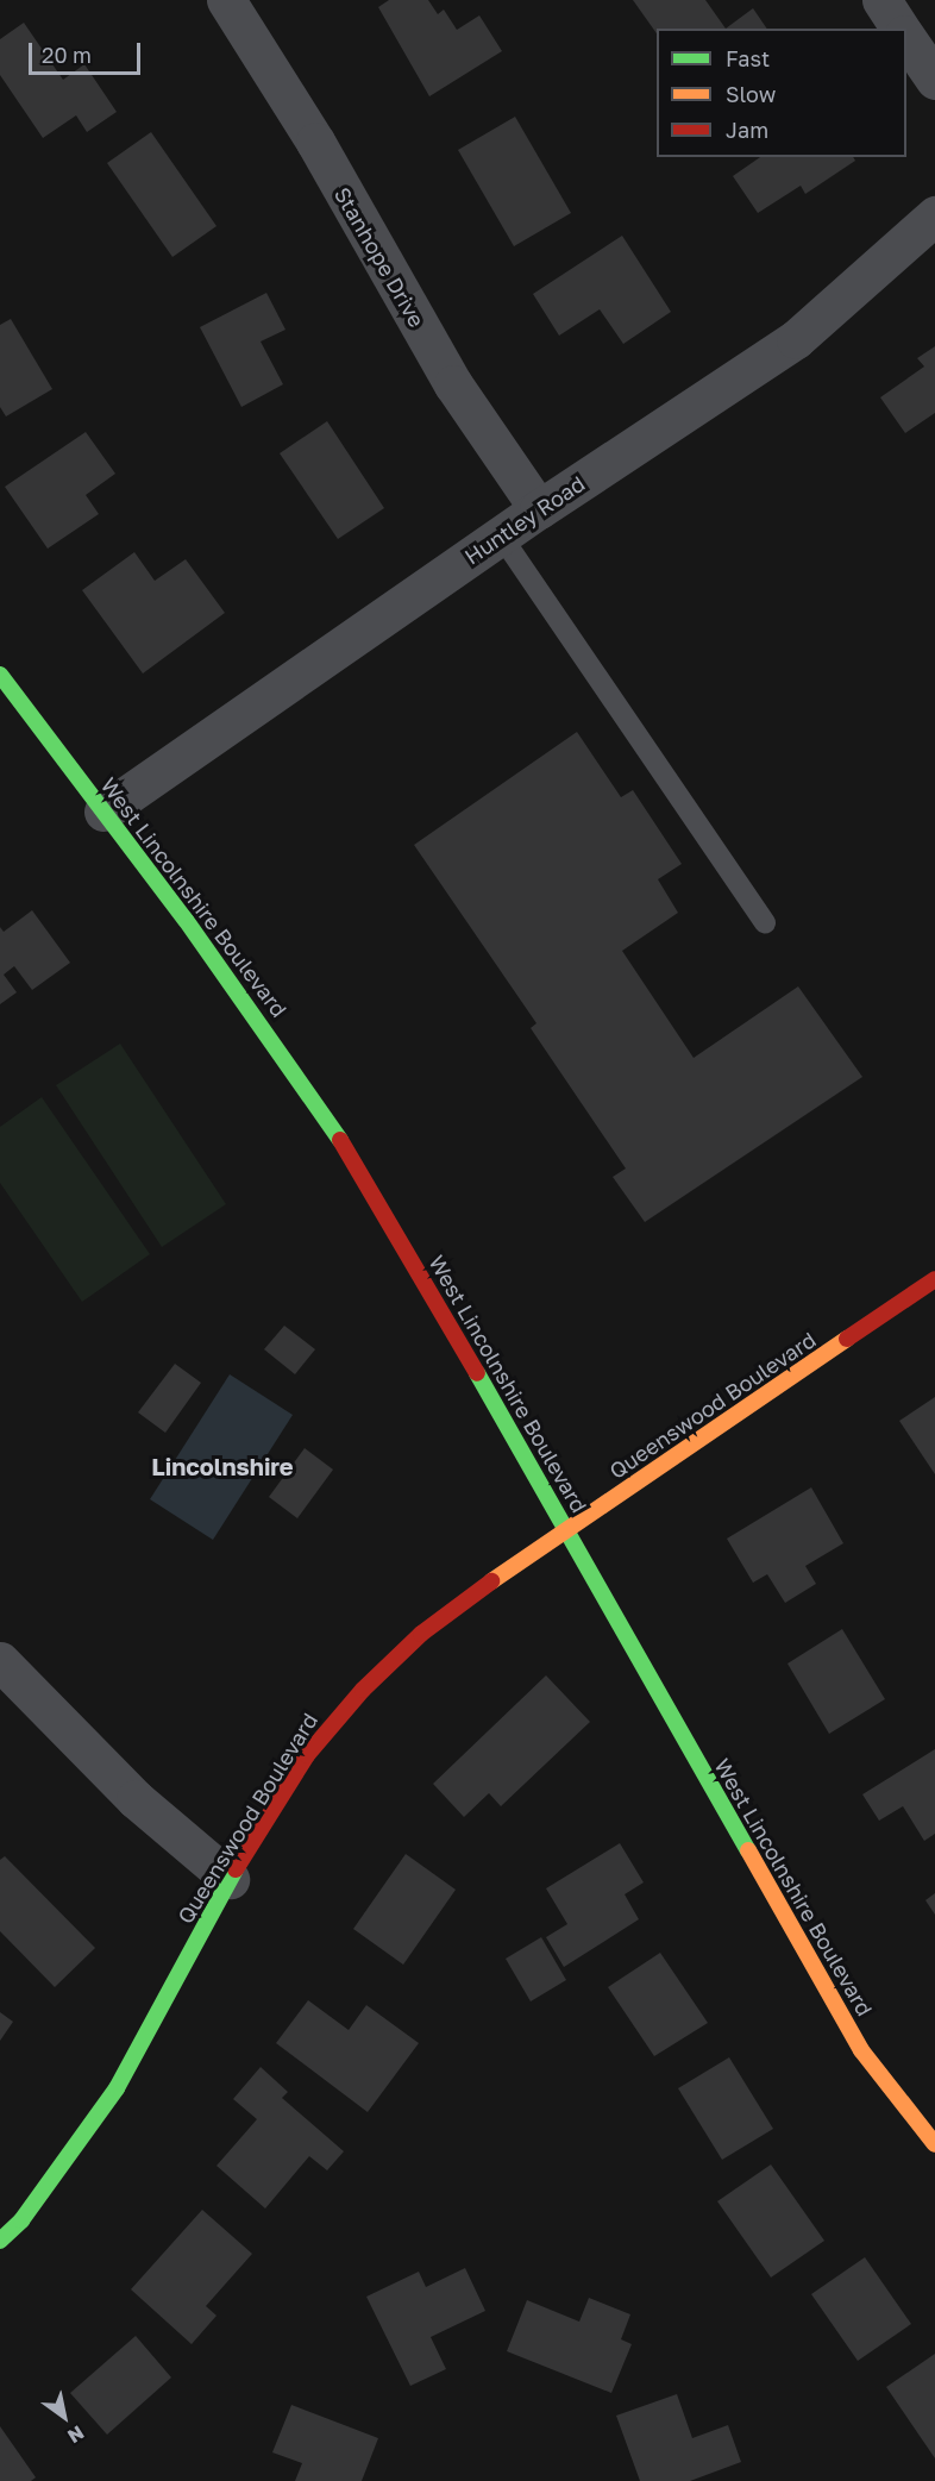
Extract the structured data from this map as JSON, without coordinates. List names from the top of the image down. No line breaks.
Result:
{"streets":{"street":["Stanhope Drive","Huntley Road","West Lincolnshire Boulevard","Queenswood Boulevard"]},"crossings":[["Stanhope Drive","Huntley Road"],["Huntley Road","West Lincolnshire Boulevard"],["West Lincolnshire Boulevard","Queenswood Boulevard"]],"districts":["Lincolnshire"],"legend":["Fast","Slow","Jam"],"scale_bar":"20 m","north":"bottom right"}
